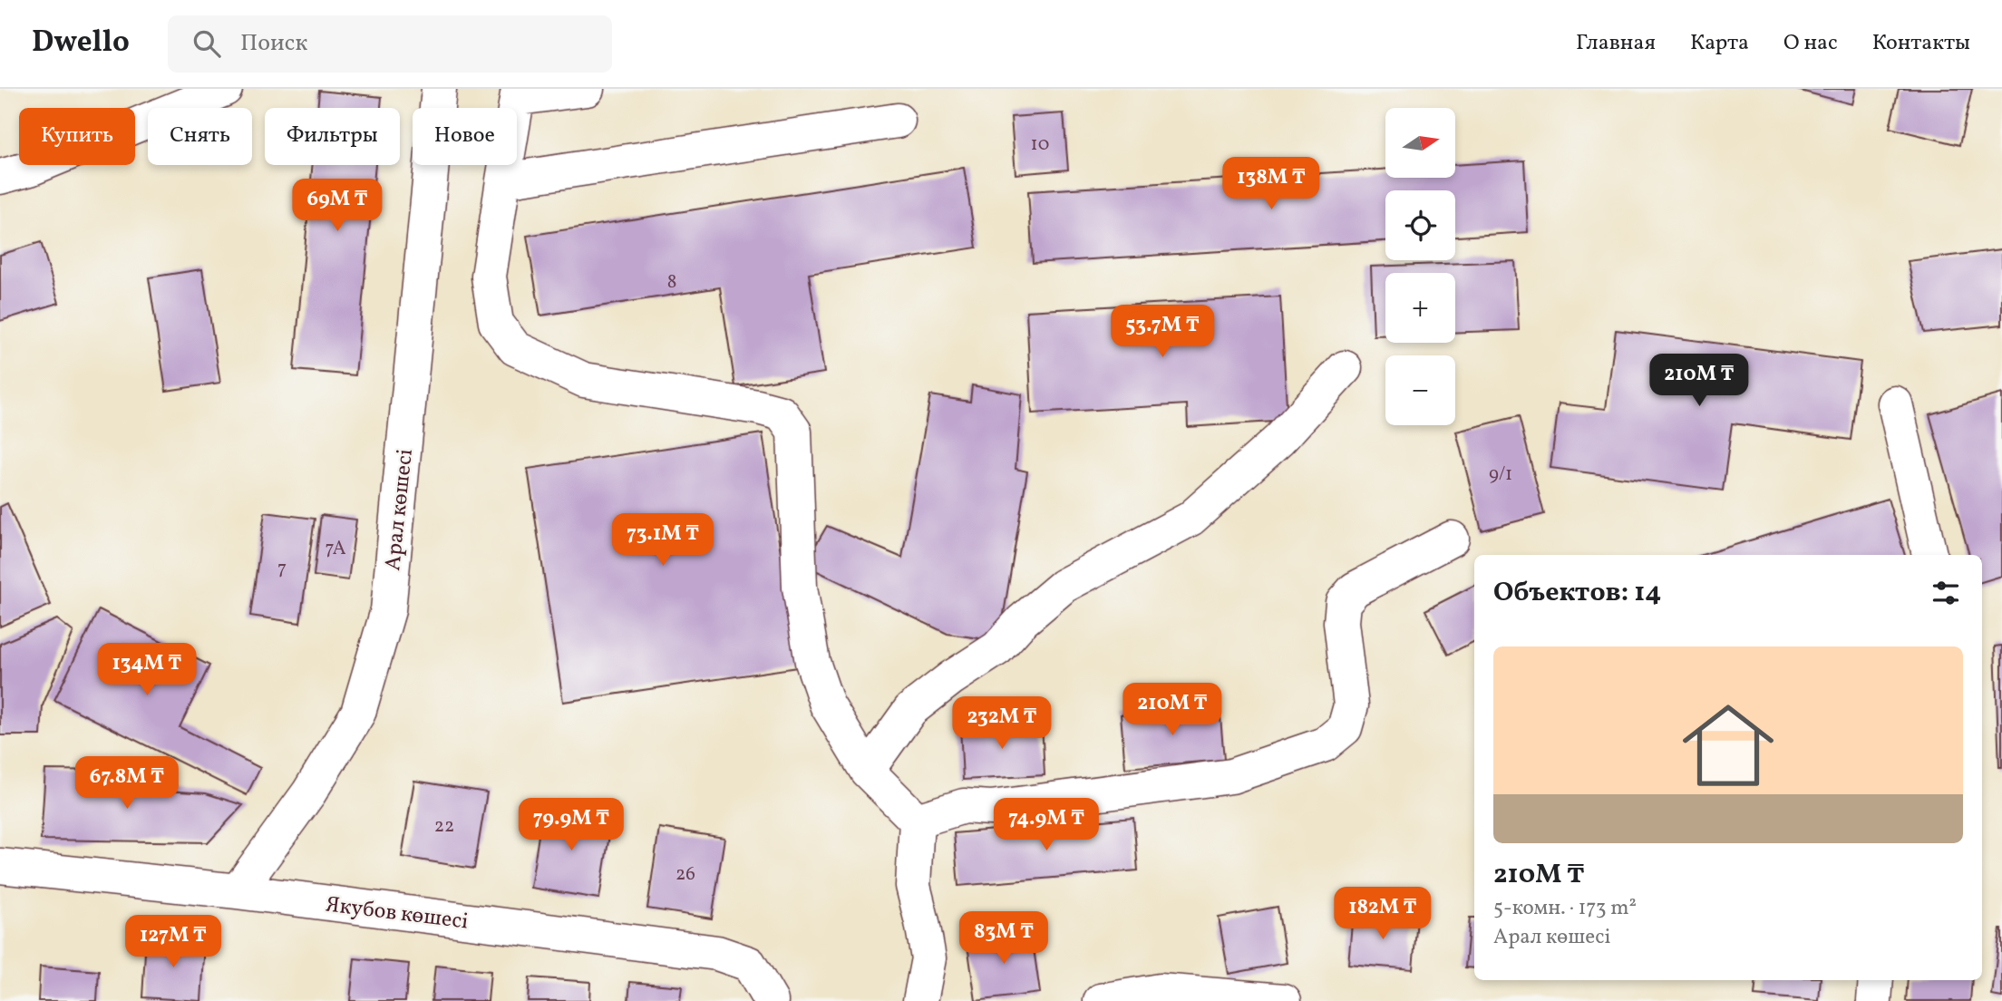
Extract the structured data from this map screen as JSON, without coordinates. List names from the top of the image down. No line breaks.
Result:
{"streets":{"street":["Арал көшесі","Якубов көшесі"]},"crossings":[["Арал көшесі","Якубов көшесі"]],"house_numbers":["10","8","9/1","7А","7","22","26"],"north":"right","page":{"header":"Dwello","search":"Поиск","nav":["Главная","Карта","О нас","Контакты"],"map_buttons":["+","−"],"chip":["Купить","Снять","Фильтры","Новое"],"price":["138M ₸","69M ₸","53.7M ₸","210M ₸","73.1M ₸","134M ₸","210M ₸","232M ₸","67.8M ₸","79.9M ₸","74.9M ₸","182M ₸","83M ₸","127M ₸"],"heading":"Объектов: 14","list":[{"name":"210M ₸","note":"5-комн. · 173 m² · Арал көшесі"}]}}
